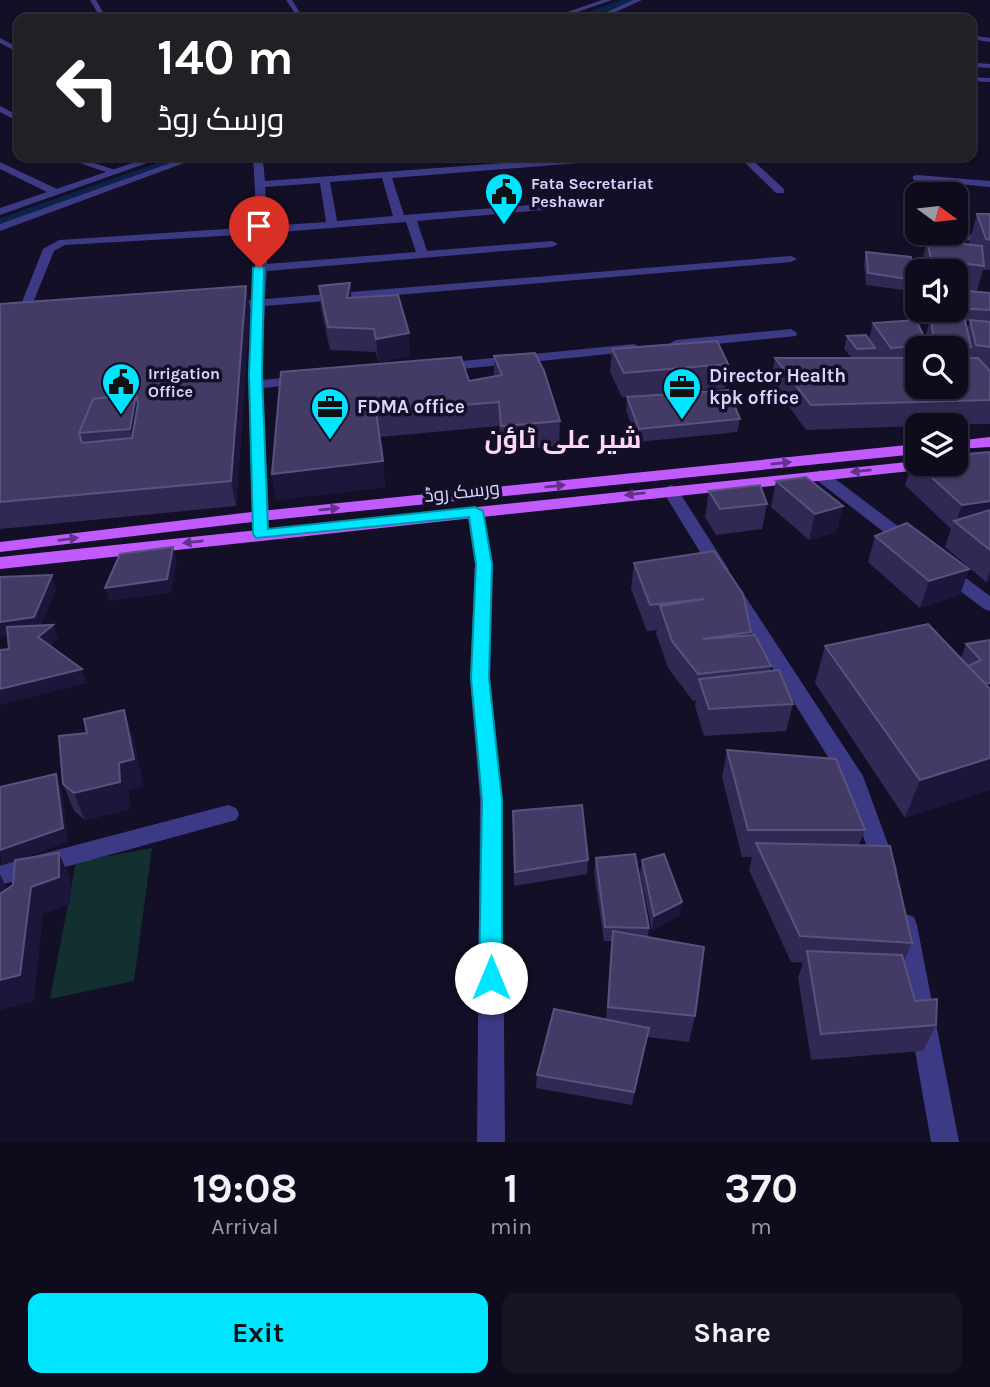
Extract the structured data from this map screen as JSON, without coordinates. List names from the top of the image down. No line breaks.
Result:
{"streets":{"main road":["ورسک روڈ"]},"districts":["شیر علی ٹاؤن"],"places":{"public building":["Fata Secretariat Peshawar","Irrigation Office"],"office":["Director Health kpk office","FDMA office"]},"north":"right","page":{"turn":["140 m","ورسک روڈ"],"eta":["19:08","Arrival","1","min","370","m"],"buttons":["Exit","Share"]}}
